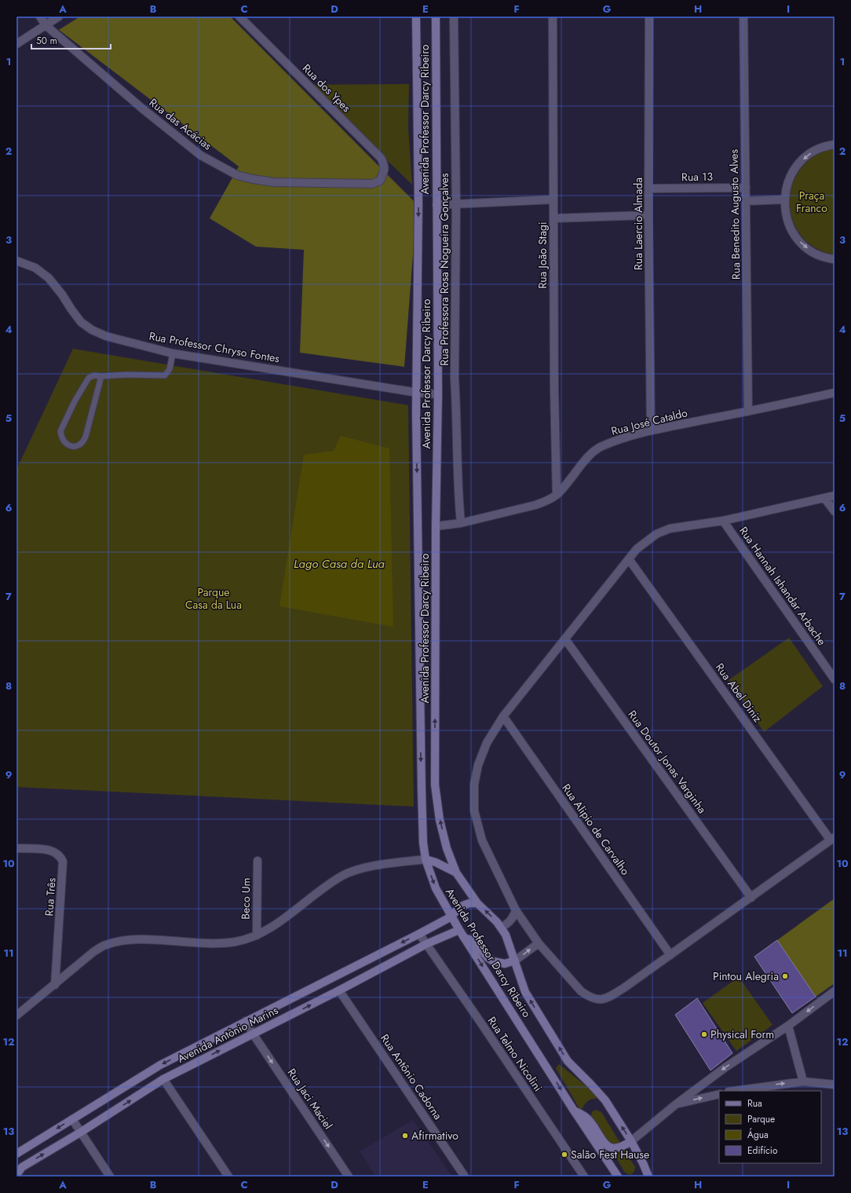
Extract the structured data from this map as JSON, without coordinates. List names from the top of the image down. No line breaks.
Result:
{"streets":{"main road":["Avenida Professor Darcy Ribeiro","Avenida Antônio Marins"],"street":["Rua dos Ypes","Rua das Acácias","Rua 13","Rua Benedito Augusto Alves","Rua Laercio Almada","Rua João Stagi","Rua Professora Rosa Nogueira Gonçalves","Rua Professor Chryso Fontes","Rua José Cataldo","Rua Hannah Ishandar Arbache","Rua Abel Diniz","Rua Doutor Jonas Varginha","Rua Alipio de Carvalho","Rua Três","Beco Um","Rua Telmo Nicolini","Rua Antônio Cadorna","Rua Jaci Maciel"]},"crossings":[["Rua dos Ypes","Rua das Acácias"],["Avenida Professor Darcy Ribeiro","Rua Professor Chryso Fontes"],["Avenida Professor Darcy Ribeiro","Rua José Cataldo"],["Avenida Professor Darcy Ribeiro","Avenida Antônio Marins"],["Rua 13","Rua Benedito Augusto Alves"],["Rua 13","Rua Laercio Almada"],["Rua Benedito Augusto Alves","Rua José Cataldo"],["Rua Laercio Almada","Rua José Cataldo"],["Rua João Stagi","Rua José Cataldo"],["Rua Professora Rosa Nogueira Gonçalves","Rua José Cataldo"],["Avenida Antônio Marins","Rua Telmo Nicolini"],["Avenida Antônio Marins","Rua Antônio Cadorna"],["Avenida Antônio Marins","Rua Jaci Maciel"]],"one_way":["Rua Jaci Maciel"],"water":["Lago Casa da Lua"],"parks":["Praça Franco","Parque Casa da Lua"],"places":["Pintou Alegria","Physical Form","Afirmativo","Salão Fest Hause"],"legend":["Rua","Parque","Água","Edifício"],"scale_bar":"50 m","grid":{"columns":["A","B","C","D","E","F","G","H","I"],"rows":["1","2","3","4","5","6","7","8","9","10","11","12","13"]}}
